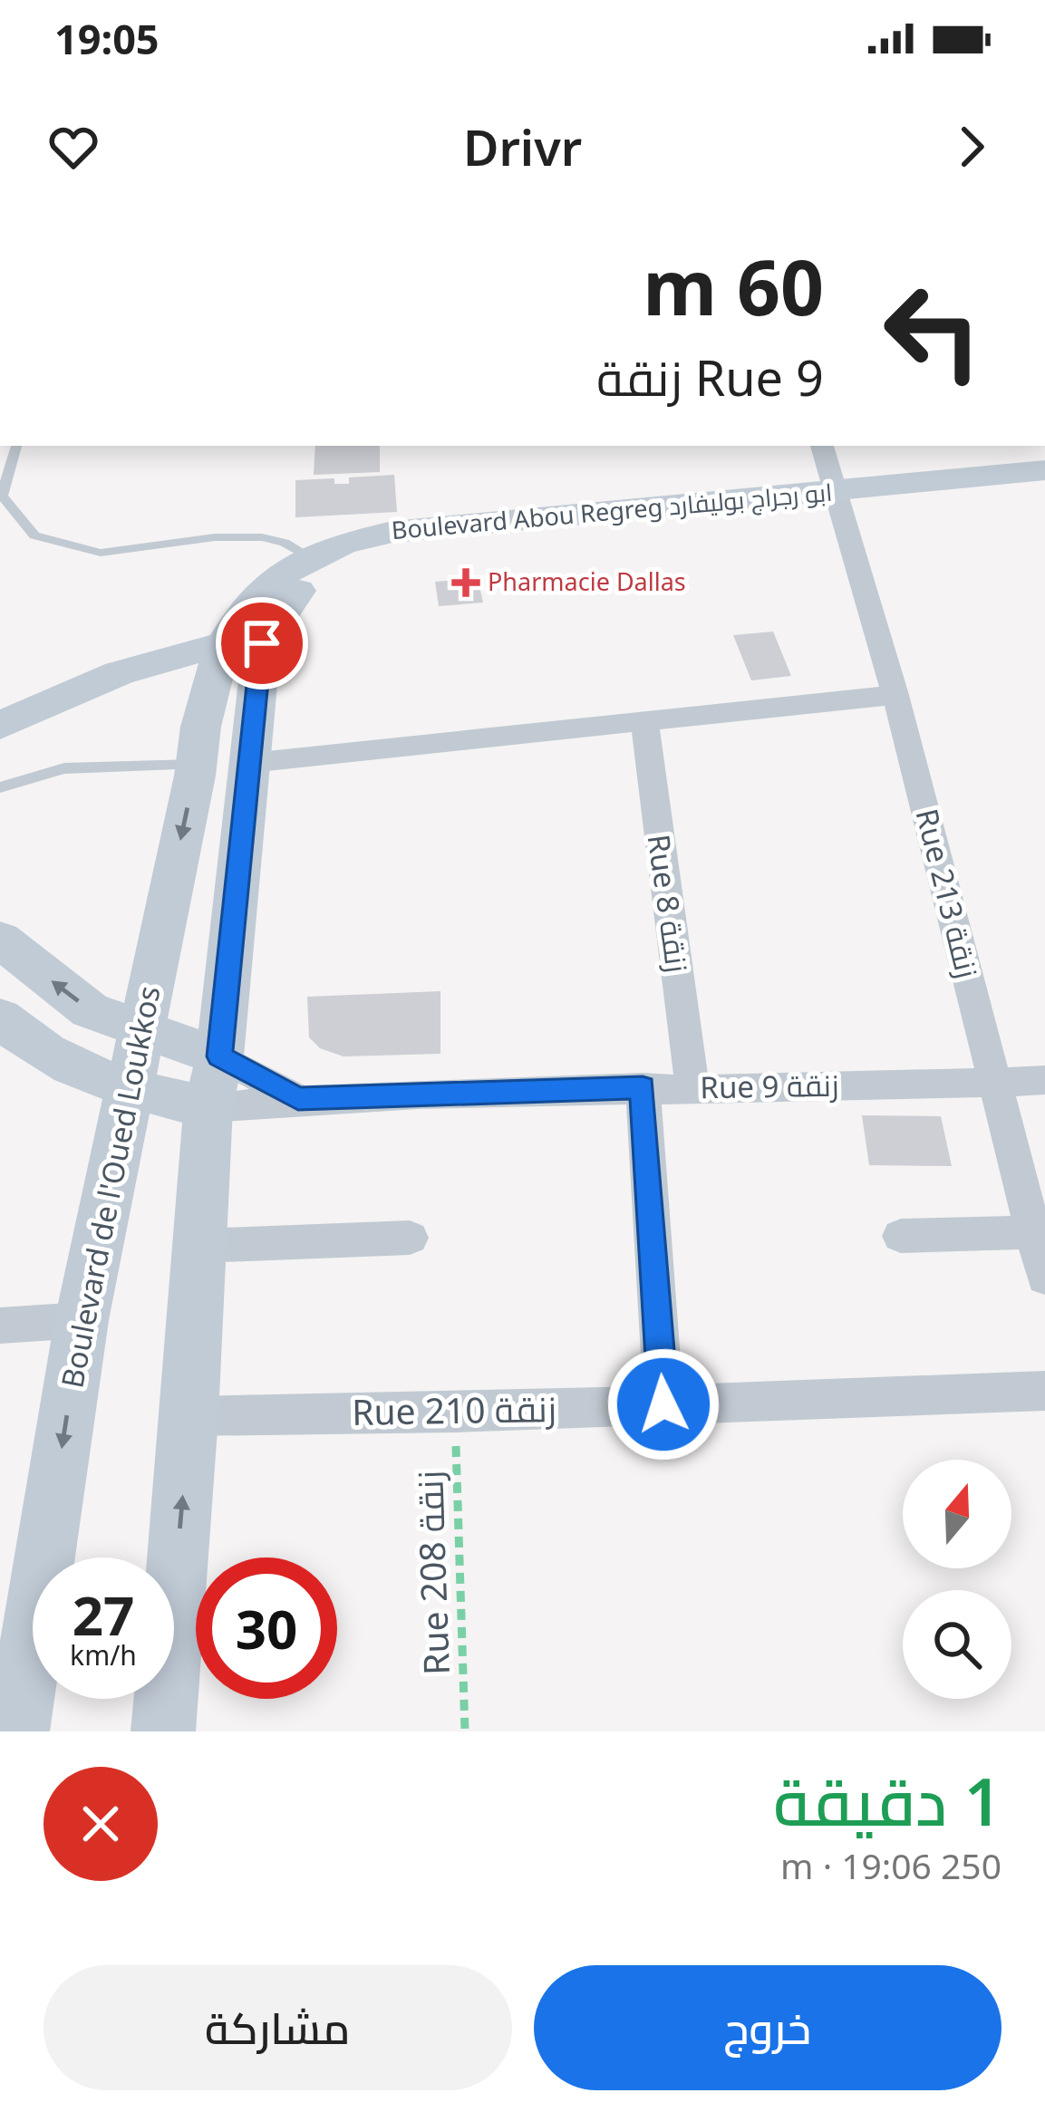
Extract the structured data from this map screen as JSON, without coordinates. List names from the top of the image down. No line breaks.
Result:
{"streets":{"main road":["Boulevard Abou Regreg ابو رجراج بوليفارد","Boulevard de l'Oued Loukkos"],"street":["Rue 213 زنقة","Rue 8 زنقة","Rue 9 زنقة","Rue 210 زنقة"],"path":["Rue 208 زنقة"]},"crossings":[["Boulevard Abou Regreg ابو رجراج بوليفارد","Rue 213 زنقة"],["Boulevard Abou Regreg ابو رجراج بوليفارد","Boulevard de l'Oued Loukkos"],["Rue 213 زنقة","Rue 9 زنقة"],["Rue 8 زنقة","Rue 9 زنقة"],["Rue 210 زنقة","Rue 208 زنقة"]],"places":{"health":["Pharmacie Dallas"]},"north":"top","page":{"status":"19:05","header":"Drivr","turn":["60 m","Rue 9 زنقة"],"speed":"27 km/h","limit":"30","heading":["1 دقيقة","250 m · 19:06"],"buttons":["خروج","مشاركة"]}}
